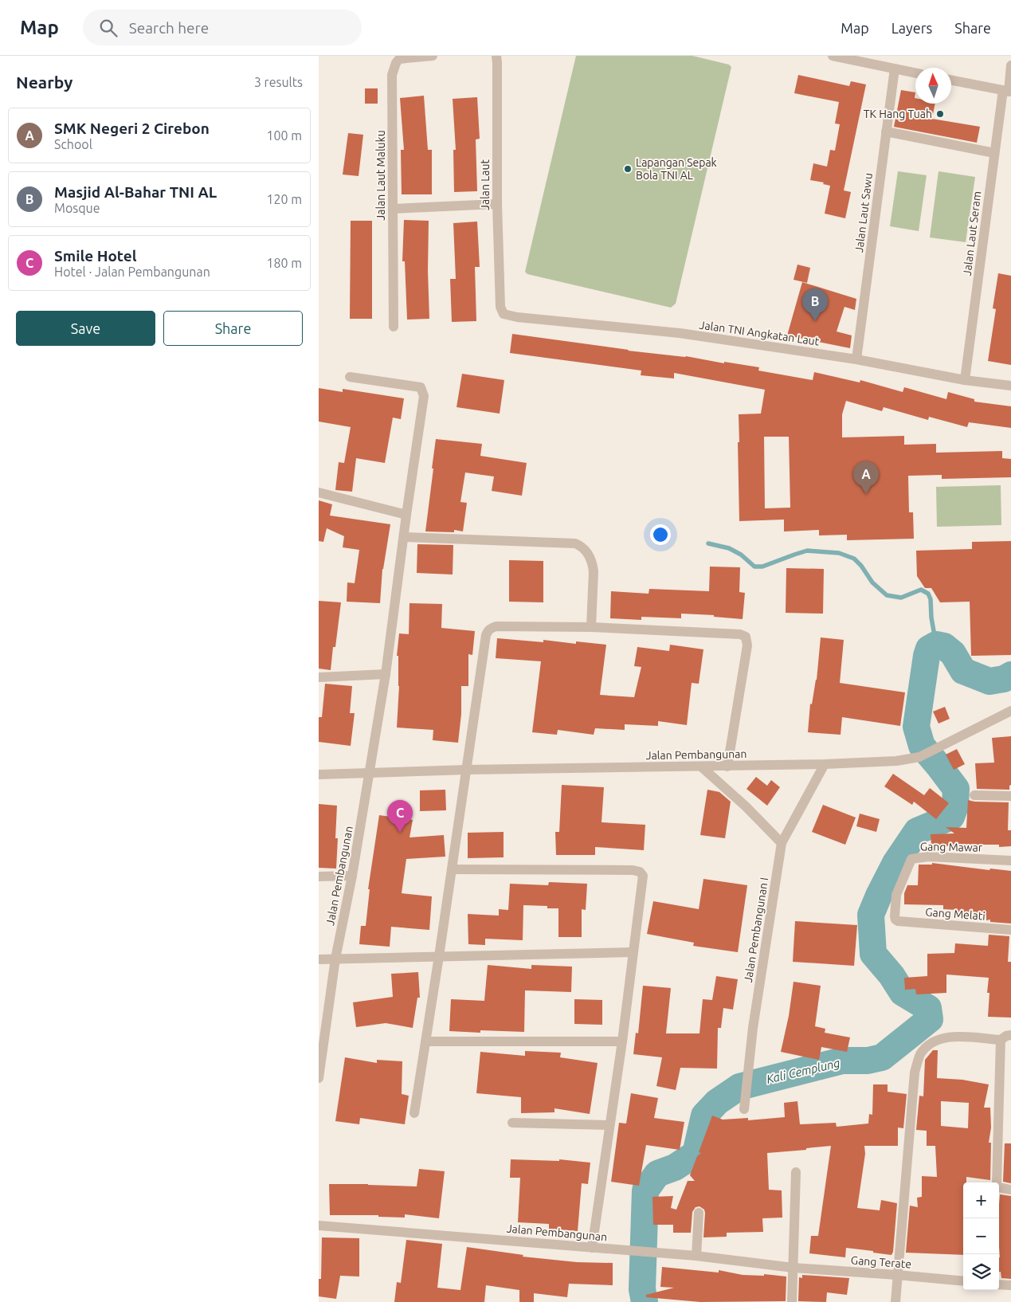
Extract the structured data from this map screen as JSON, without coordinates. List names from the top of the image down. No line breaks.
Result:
{"streets":{"street":["Jalan Laut Maluku","Jalan Laut","Jalan Laut Sawu","Jalan Laut Seram","Jalan TNI Angkatan Laut","Jalan Pembangunan","Gang Mawar","Gang Melati","Jalan Pembangunan I","Gang Terate"]},"crossings":[["Jalan Laut","Jalan TNI Angkatan Laut"],["Jalan Laut Sawu","Jalan TNI Angkatan Laut"],["Jalan Laut Seram","Jalan TNI Angkatan Laut"],["Jalan Pembangunan","Jalan Pembangunan I"],["Jalan Pembangunan","Gang Terate"],["Gang Mawar","Gang Melati"]],"water":["Kali Cemplung"],"places":["TK Hang Tuah","Lapangan Sepak Bola TNI AL"],"north":"top","page":{"header":"Map","search":"Search here","nav":["Map","Layers","Share"],"heading":["Nearby","3 results"],"list":[{"mark":"A","name":"SMK Negeri 2 Cirebon","note":"School","value":"100 m"},{"mark":"B","name":"Masjid Al-Bahar TNI AL","note":"Mosque","value":"120 m"},{"mark":"C","name":"Smile Hotel","note":"Hotel · Jalan Pembangunan","value":"180 m"}],"pins":["B","A","C"],"buttons":["Save","Share"],"map_buttons":["+","−"]}}
